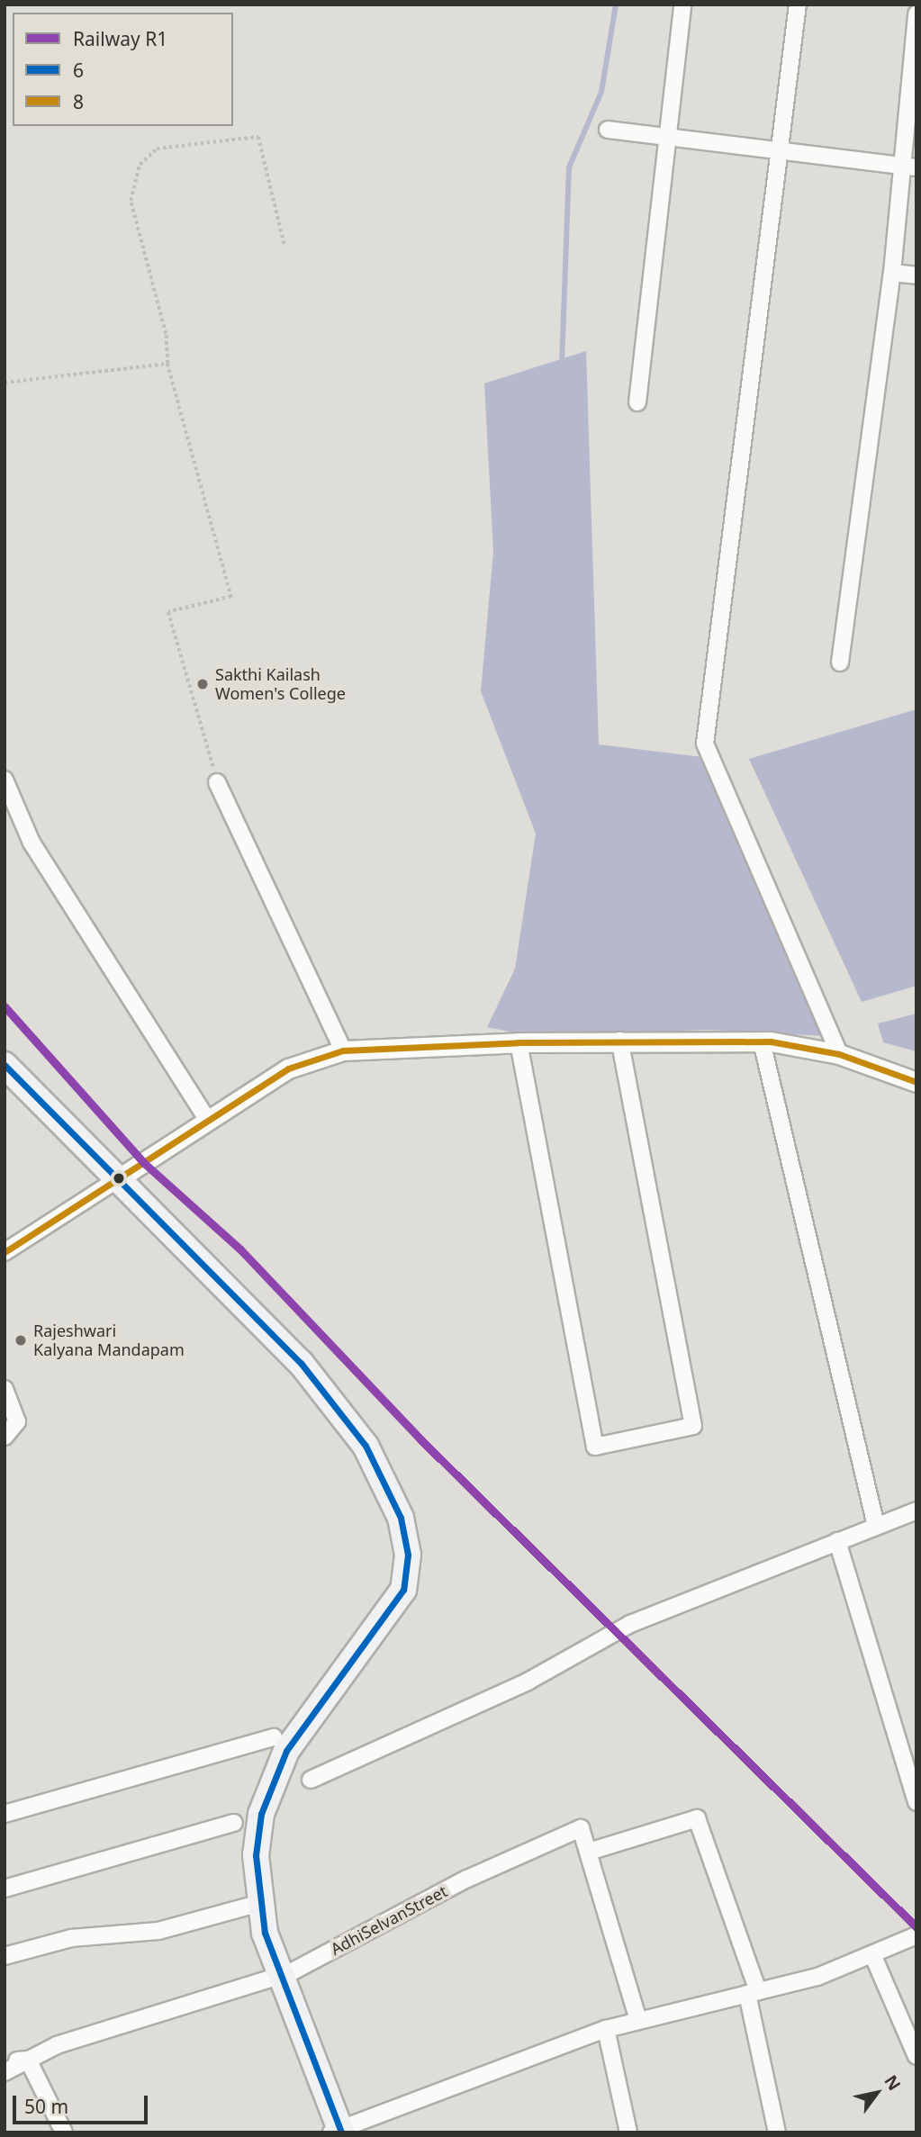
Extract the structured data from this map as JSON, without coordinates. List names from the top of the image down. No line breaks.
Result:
{"streets":{"street":["AdhiSelvanStreet"]},"places":["Sakthi Kailash Women's College","Rajeshwari Kalyana Mandapam"],"lines":["rail line R1","transit line 8","transit line 6"],"legend":["Railway R1","6","8"],"scale_bar":"50 m","north":"top right"}
